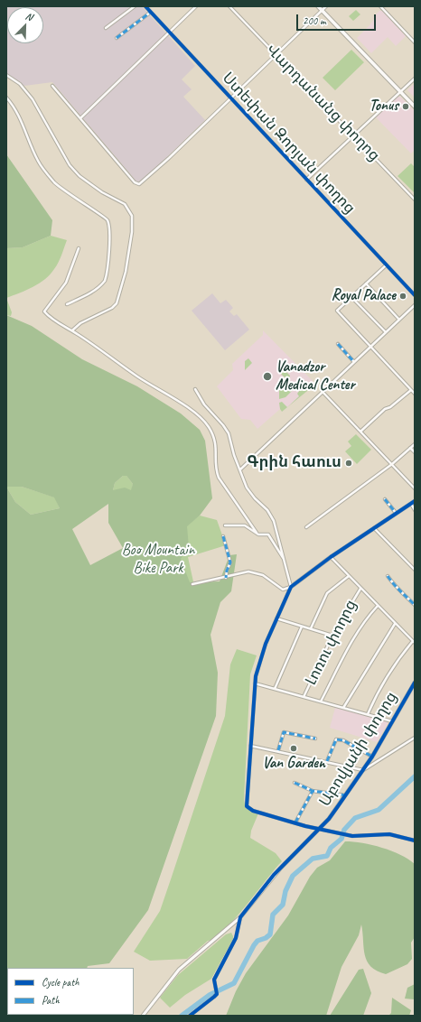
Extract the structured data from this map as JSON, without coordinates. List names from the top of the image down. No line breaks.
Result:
{"streets":{"street":["Վարդանանց փողոց","Ստեփան Զորյան փողոց","Լոռու փողոց","Աբովյանի փողոց"]},"parks":["Boo Mountain Bike Park"],"places":["Tonus","Royal Palace","Vanadzor Medical Center","Գրին հաուս","Van Garden"],"legend":["Cycle path","Path"],"scale_bar":"200 m","north":"top right"}
